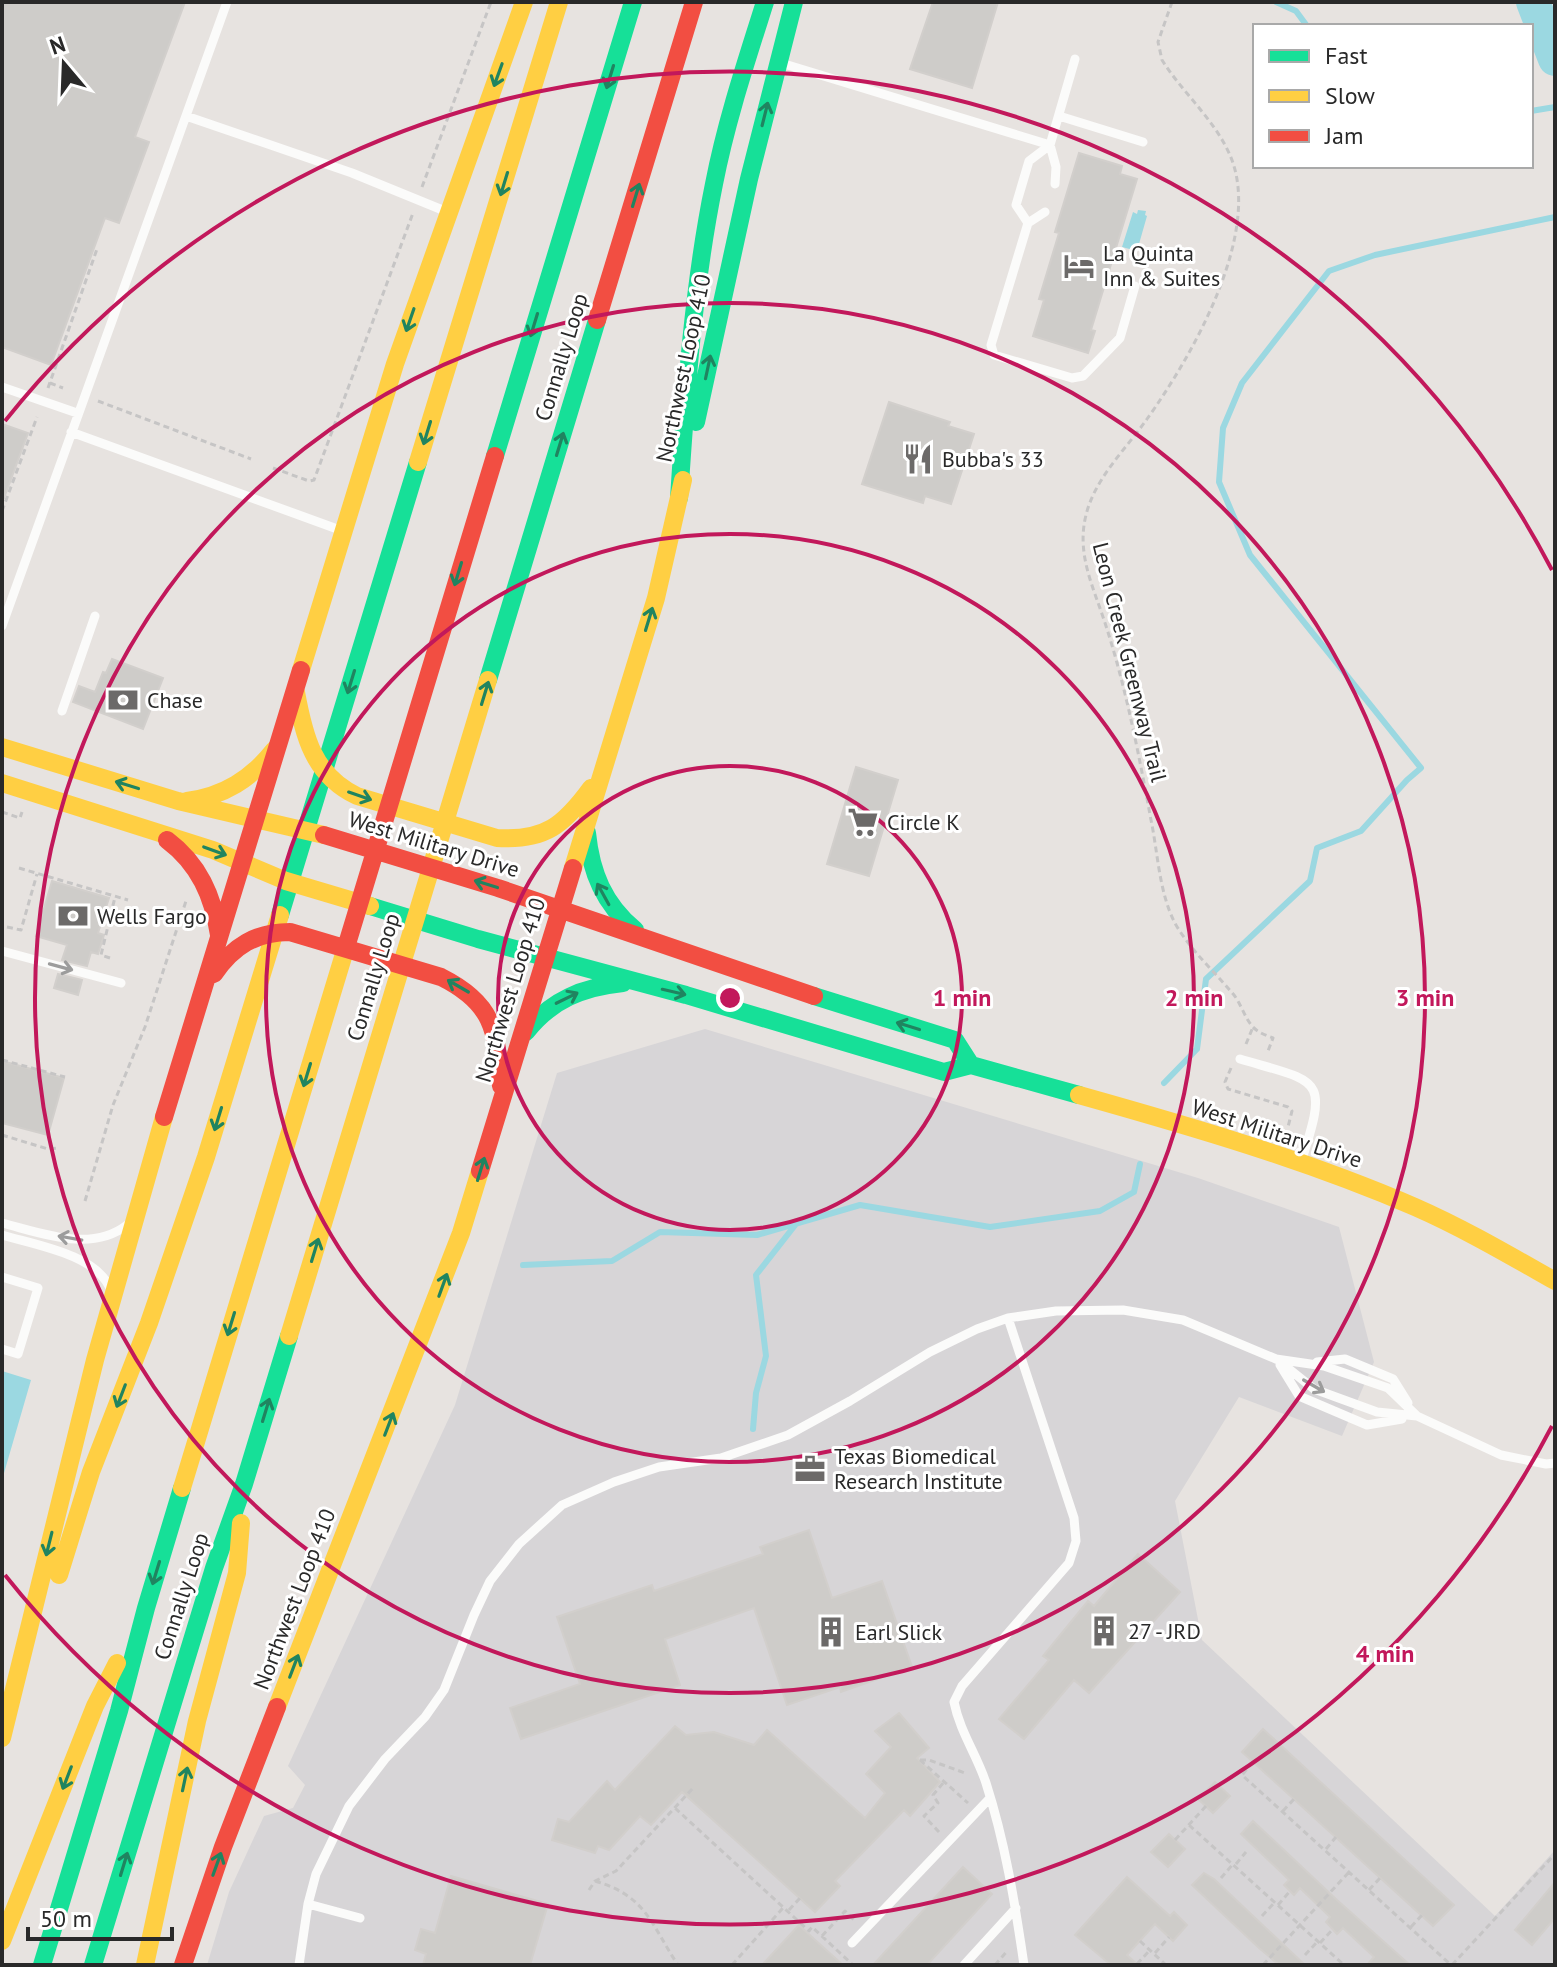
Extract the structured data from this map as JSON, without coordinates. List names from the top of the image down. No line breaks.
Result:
{"streets":{"main road":["Connally Loop","Northwest Loop 410","West Military Drive"],"path":["Leon Creek Greenway Trail"]},"crossings":[["Northwest Loop 410","West Military Drive"]],"places":{"hotel":["La Quinta Inn & Suites"],"restaurant":["Bubba's 33"],"bank":["Chase","Wells Fargo"],"supermarket":["Circle K"],"office":["Texas Biomedical Research Institute"],"building":["27 - JRD","Earl Slick"]},"legend":["Fast","Slow","Jam"],"scale_bar":"50 m","north":"top","rings":["1 min","2 min","3 min","4 min"]}
